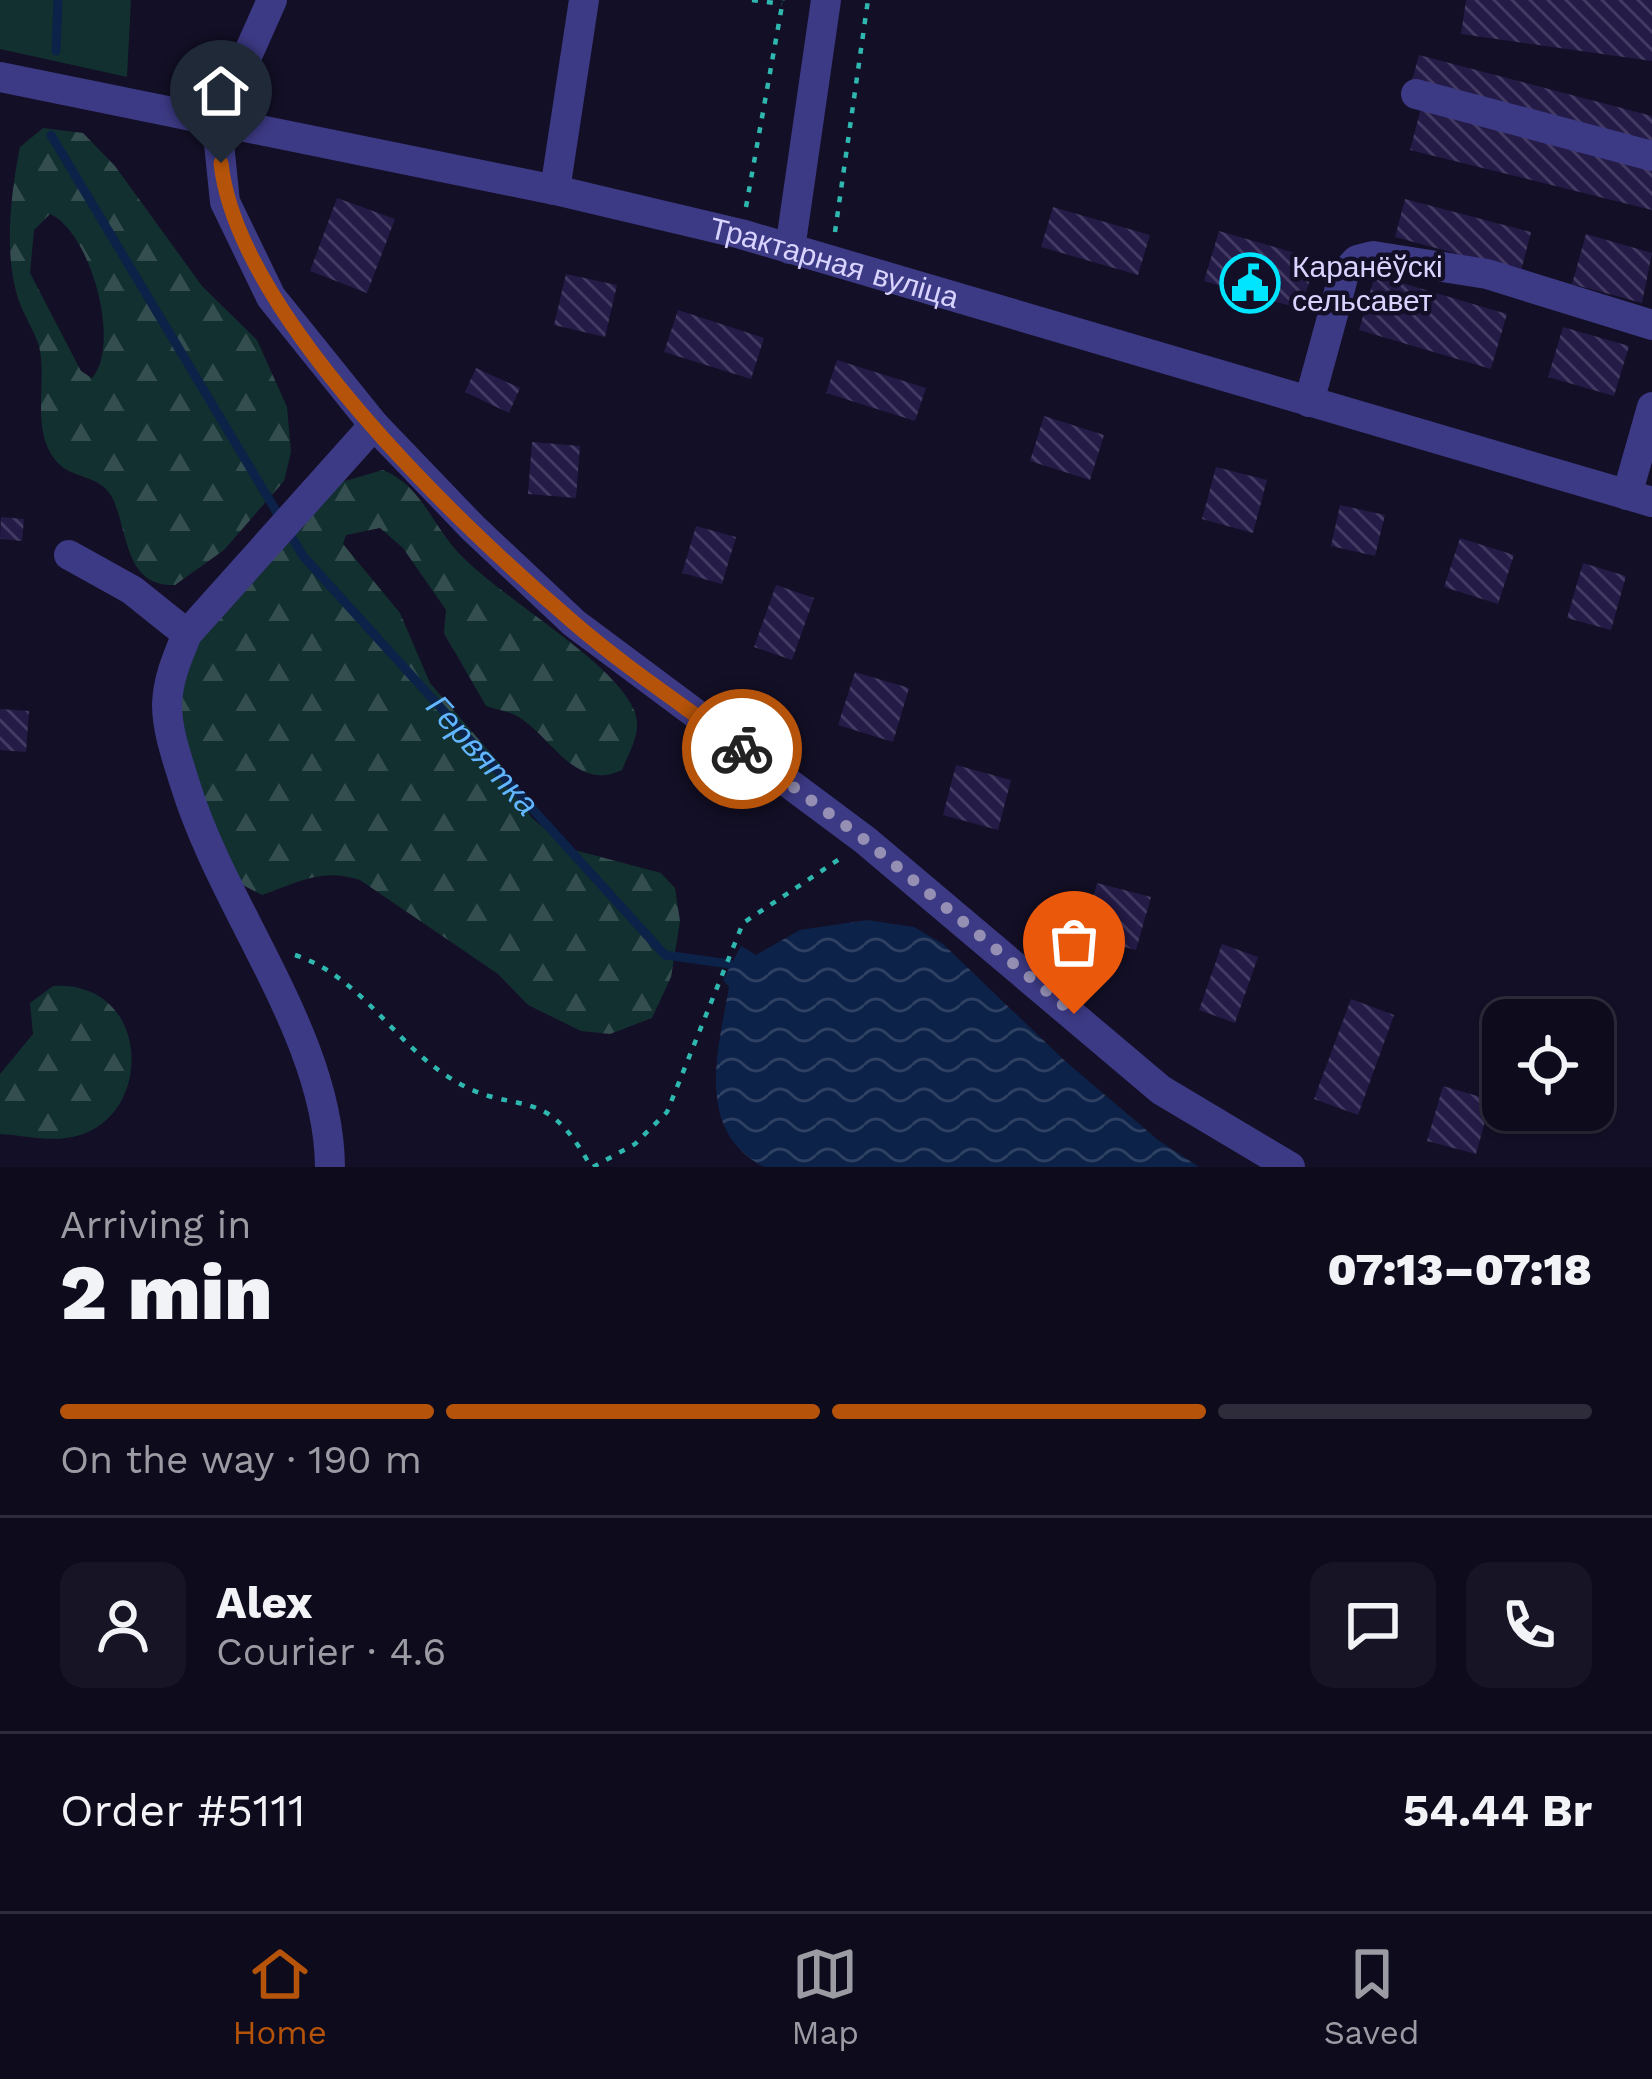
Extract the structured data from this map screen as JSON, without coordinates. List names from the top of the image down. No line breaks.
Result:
{"streets":{"street":["Трактарная вуліца"]},"water":["Гервятка"],"places":{"public building":["Каранёўскі сельсавет"]},"page":{"heading":["2 min","Arriving in","07:13–07:18"],"panel":["Alex","Courier · 4.6","Order #5111","54.44 Br"],"bar":"On the way · 190 m","tabs":["Home","Map","Saved"]}}
